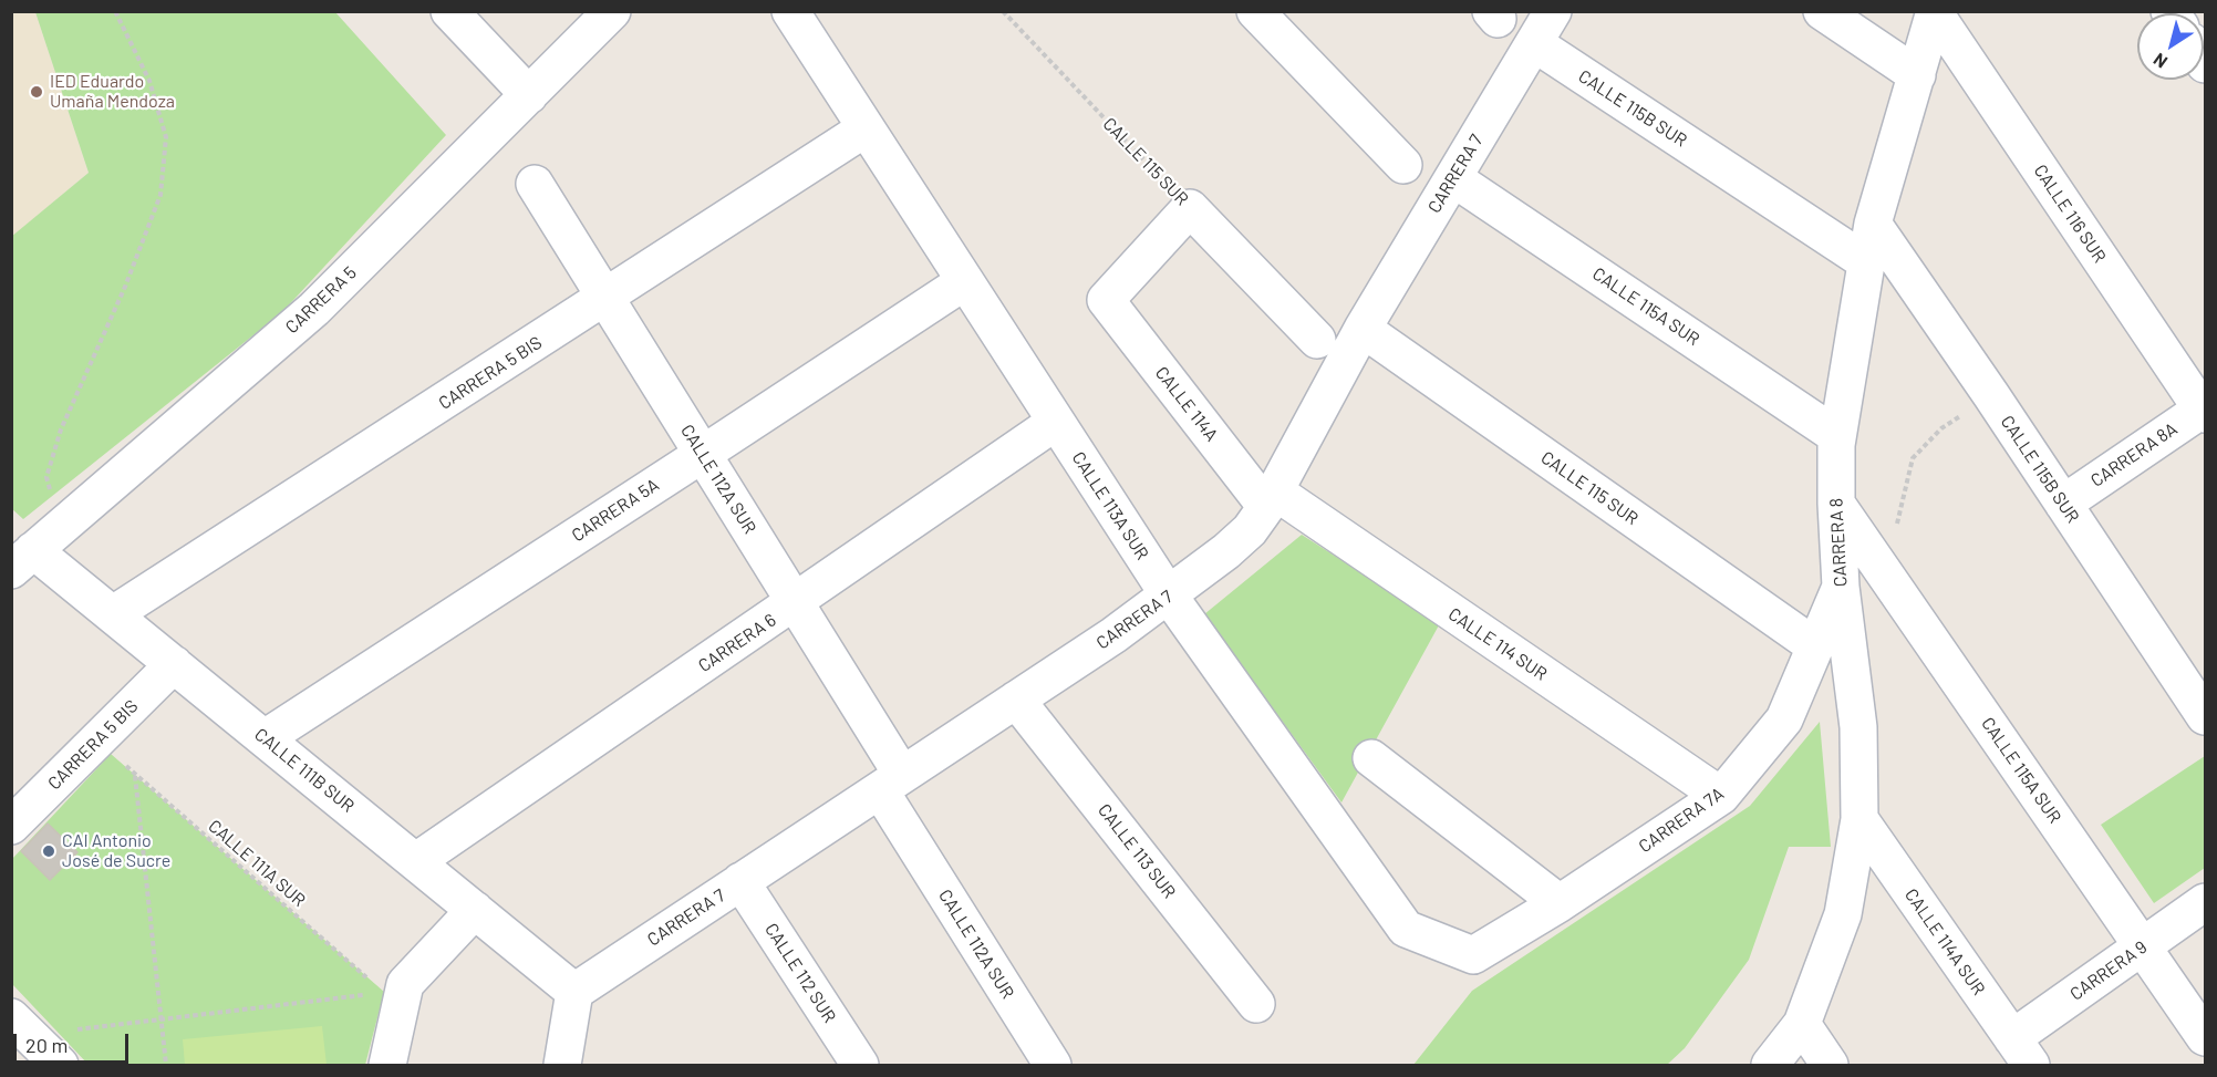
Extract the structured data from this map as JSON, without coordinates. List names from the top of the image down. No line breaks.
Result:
{"streets":{"street":["CALLE 115B SUR","CALLE 115 SUR","CARRERA 7","CALLE 116 SUR","CARRERA 5","CALLE 115A SUR","CARRERA 5 BIS","CALLE 114A","CARRERA 8A","CALLE 112A SUR","CALLE 113A SUR","CARRERA 5A","CARRERA 8","CARRERA 6","CALLE 114 SUR","CALLE 111B SUR","CARRERA 7A","CALLE 113 SUR","CALLE 114A SUR","CARRERA 9","CALLE 112 SUR"],"path":["CALLE 111A SUR"]},"crossings":[["CALLE 115B SUR","CARRERA 7"],["CALLE 115B SUR","CARRERA 8A"],["CALLE 115B SUR","CARRERA 8"],["CALLE 115 SUR","CARRERA 7"],["CALLE 115 SUR","CALLE 114A"],["CALLE 115 SUR","CARRERA 7A"],["CARRERA 7","CALLE 115A SUR"],["CARRERA 7","CALLE 114A"],["CARRERA 7","CALLE 112A SUR"],["CARRERA 7","CALLE 113A SUR"],["CARRERA 7","CALLE 114 SUR"],["CARRERA 7","CALLE 111B SUR"],["CARRERA 7","CALLE 113 SUR"],["CARRERA 7","CALLE 112 SUR"],["CALLE 116 SUR","CARRERA 8A"],["CALLE 116 SUR","CARRERA 8"],["CARRERA 5","CALLE 111B SUR"],["CALLE 115A SUR","CARRERA 8"],["CALLE 115A SUR","CARRERA 9"],["CARRERA 5 BIS","CALLE 112A SUR"],["CARRERA 5 BIS","CALLE 113A SUR"],["CARRERA 5 BIS","CALLE 111B SUR"],["CARRERA 5 BIS","CALLE 111A SUR"],["CALLE 114A","CALLE 114 SUR"],["CALLE 112A SUR","CARRERA 5A"],["CALLE 112A SUR","CARRERA 6"],["CALLE 113A SUR","CARRERA 5A"],["CALLE 113A SUR","CARRERA 6"],["CALLE 113A SUR","CARRERA 7A"],["CARRERA 5A","CALLE 111B SUR"],["CARRERA 8","CARRERA 7A"],["CARRERA 8","CALLE 114A SUR"],["CARRERA 6","CALLE 111B SUR"],["CALLE 114 SUR","CARRERA 7A"],["CALLE 114A SUR","CARRERA 9"]],"places":["IED Eduardo Umaña Mendoza","CAI Antonio José de Sucre"],"scale_bar":"20 m","north":"bottom left"}
